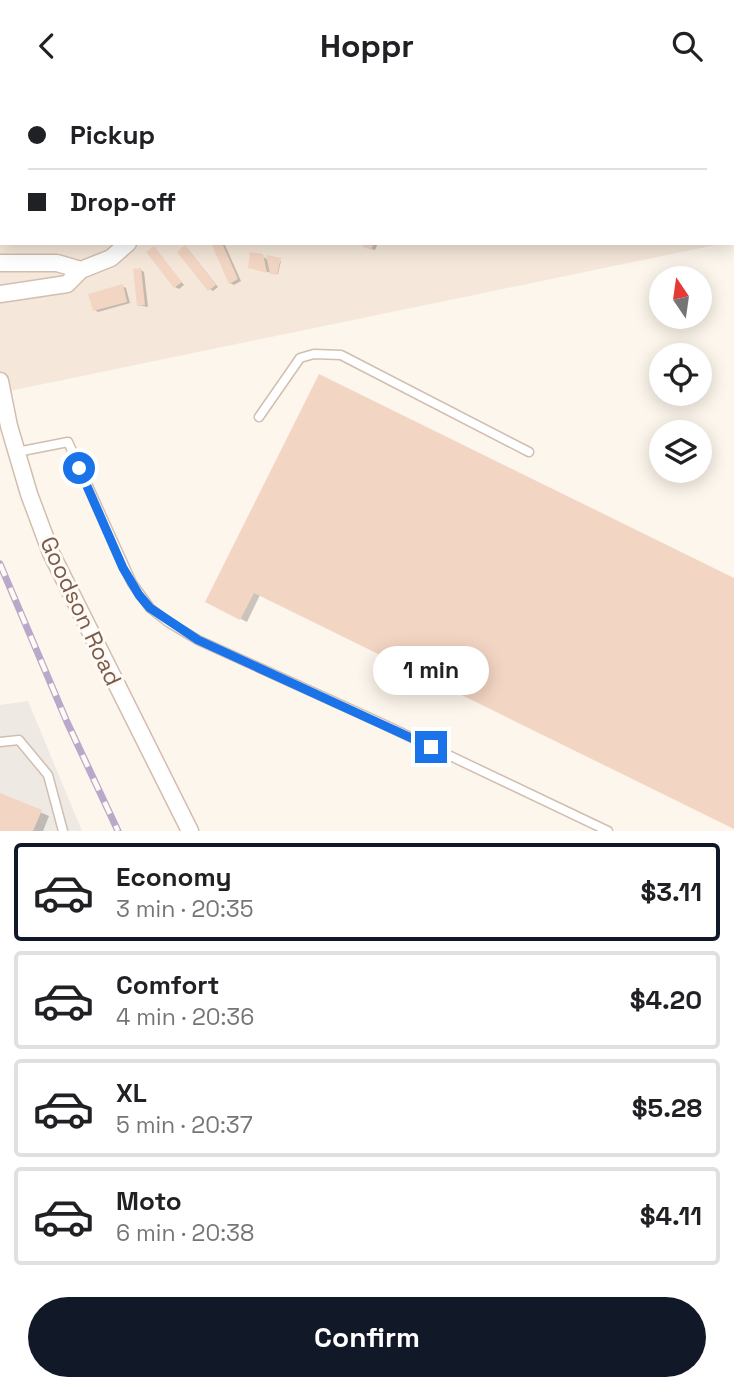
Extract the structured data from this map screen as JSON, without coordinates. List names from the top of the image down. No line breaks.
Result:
{"streets":{"street":["Goodson Road"]},"north":"top","page":{"header":"Hoppr","banner":["Pickup","Drop-off"],"bubble":"1 min","list":[{"name":"Economy","note":"3 min · 20:35","value":"$3.11"},{"name":"Comfort","note":"4 min · 20:36","value":"$4.20"},{"name":"XL","note":"5 min · 20:37","value":"$5.28"},{"name":"Moto","note":"6 min · 20:38","value":"$4.11"}],"buttons":"Confirm"}}
